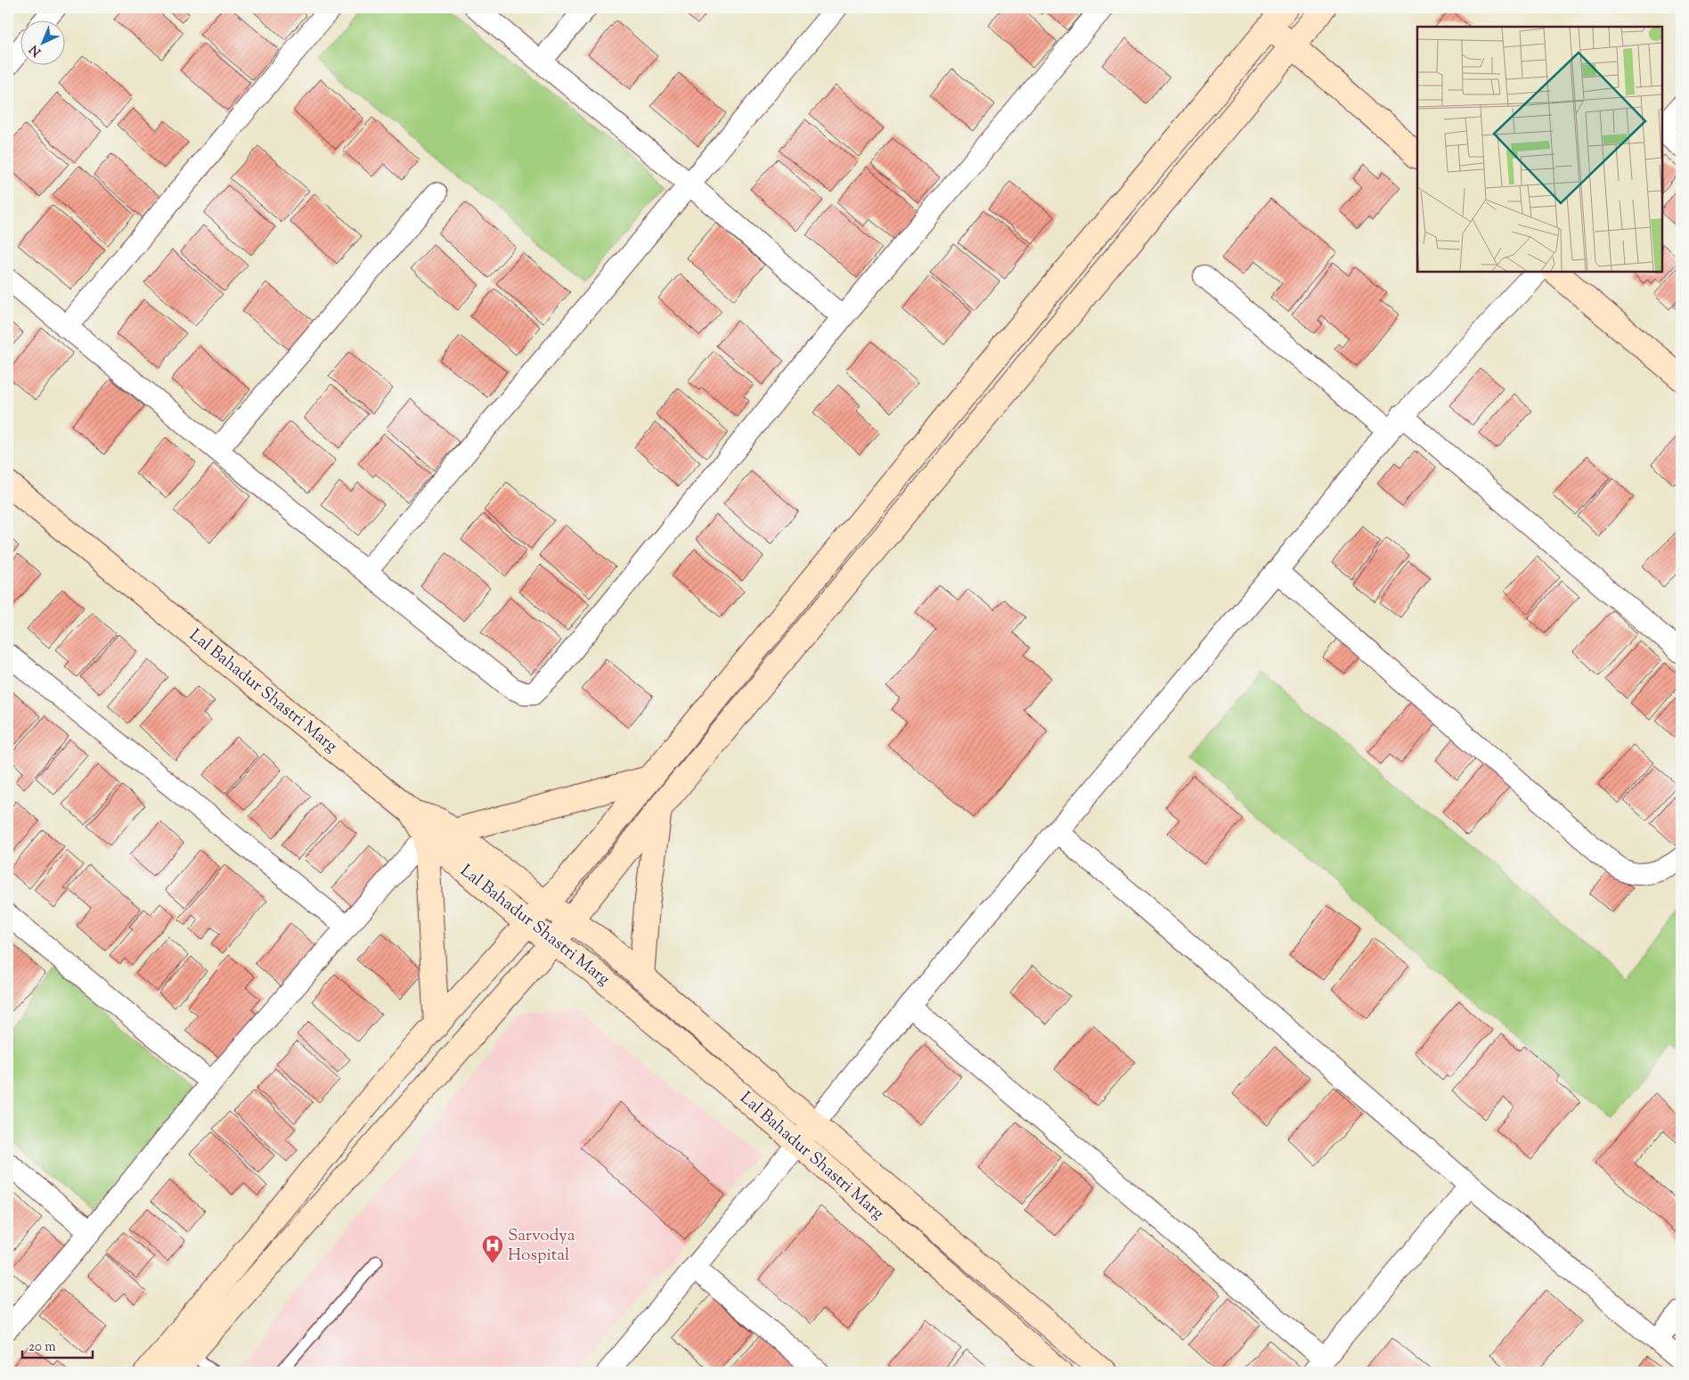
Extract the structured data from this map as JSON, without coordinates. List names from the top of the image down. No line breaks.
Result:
{"streets":{"street":["Lal Bahadur Shastri Marg"]},"places":{"hospital":["Sarvodya Hospital"]},"scale_bar":"20 m","north":"bottom left"}
